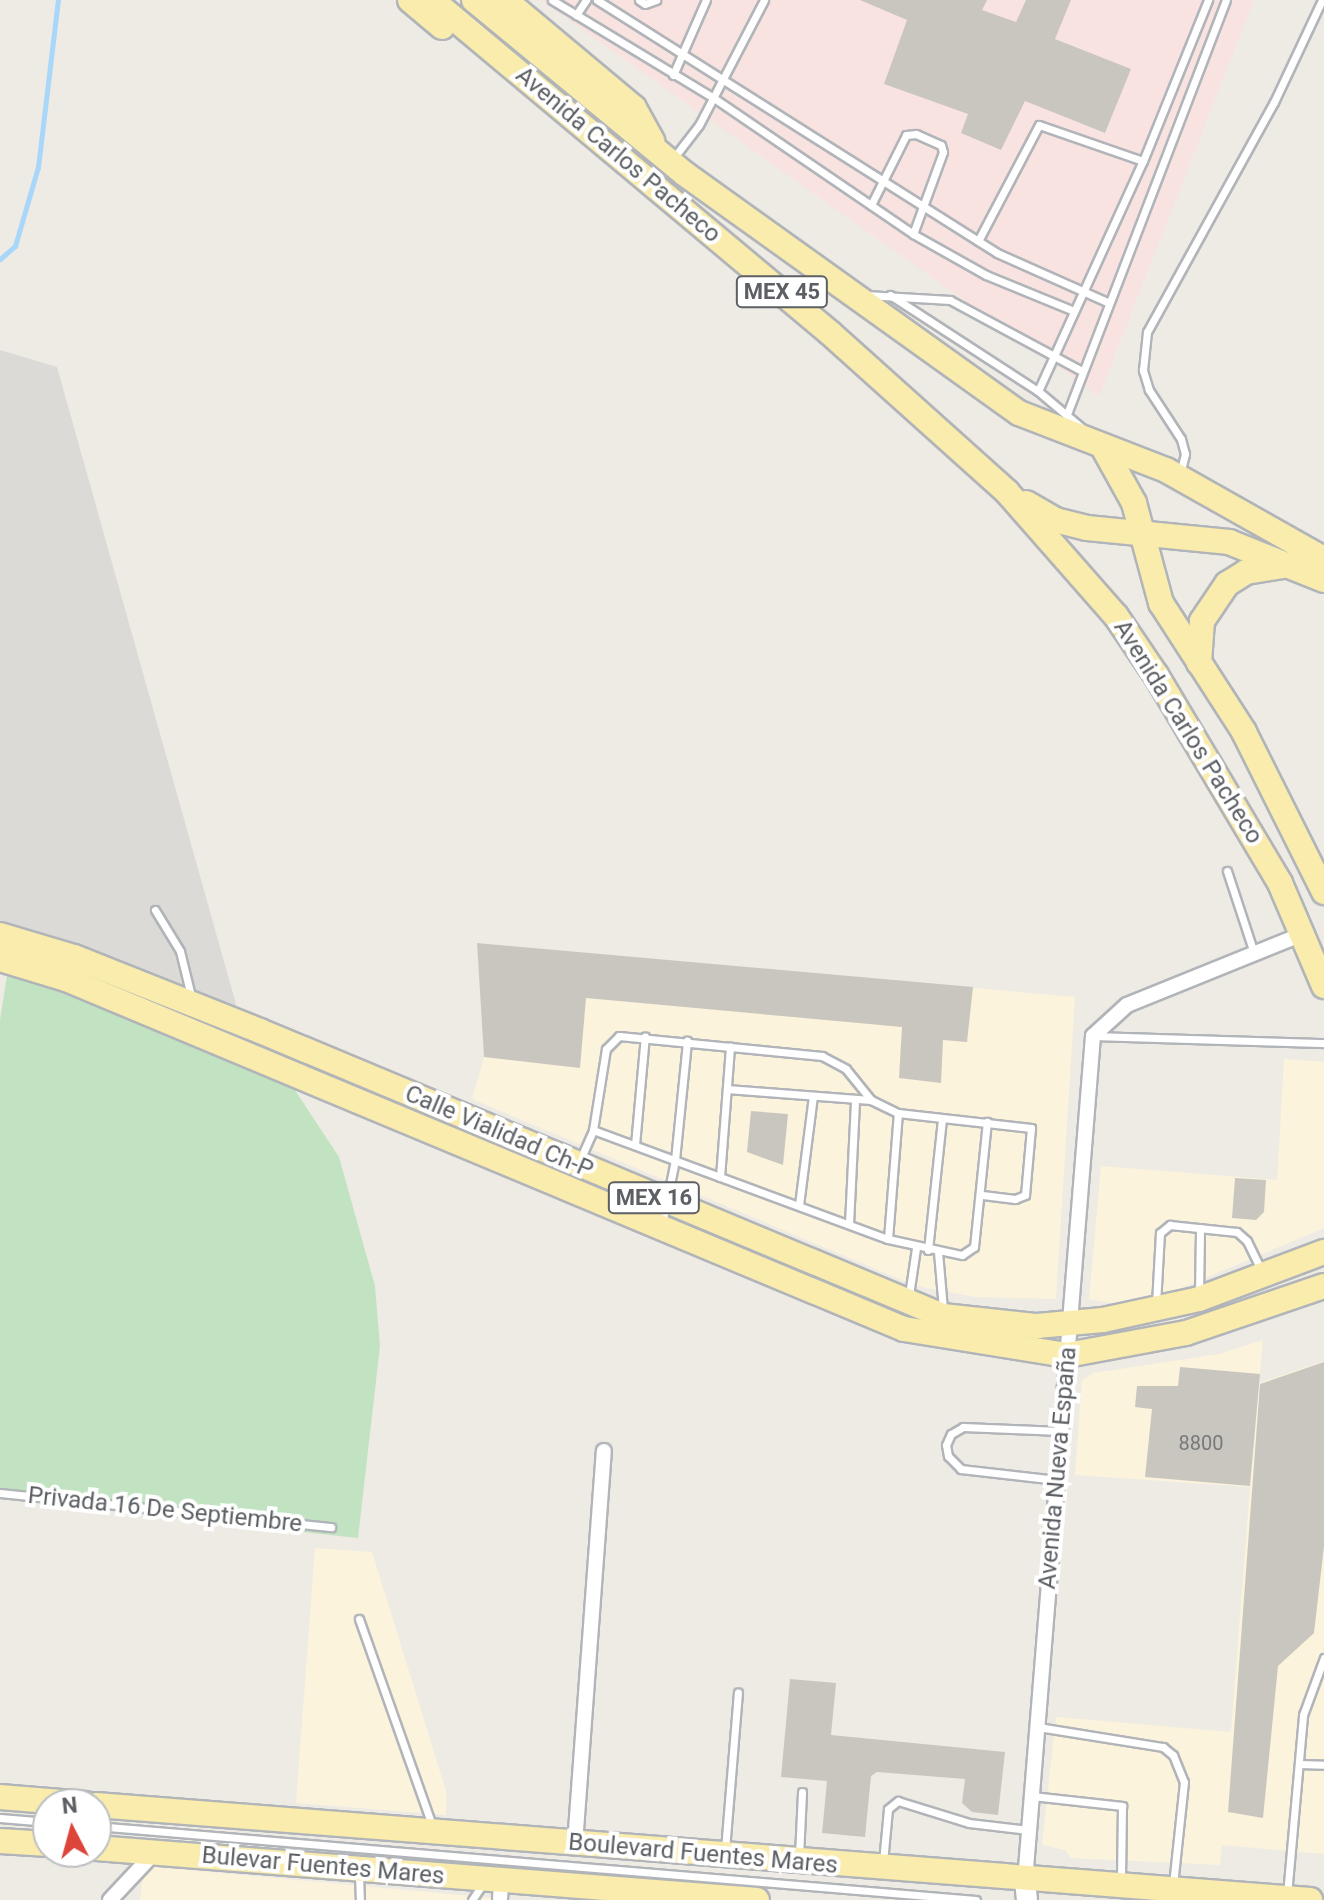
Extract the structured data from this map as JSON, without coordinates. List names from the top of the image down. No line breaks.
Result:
{"streets":{"main road":["Avenida Carlos Pacheco","MEX 45","Calle Vialidad Ch-P","MEX 16","Boulevard Fuentes Mares","Bulevar Fuentes Mares"],"street":["Avenida Nueva España"],"lane":["Privada 16 De Septiembre"]},"crossings":[["Calle Vialidad Ch-P","Avenida Nueva España"],["Avenida Nueva España","Boulevard Fuentes Mares"],["Boulevard Fuentes Mares","Bulevar Fuentes Mares"]],"house_numbers":["8800"],"north":"top"}
